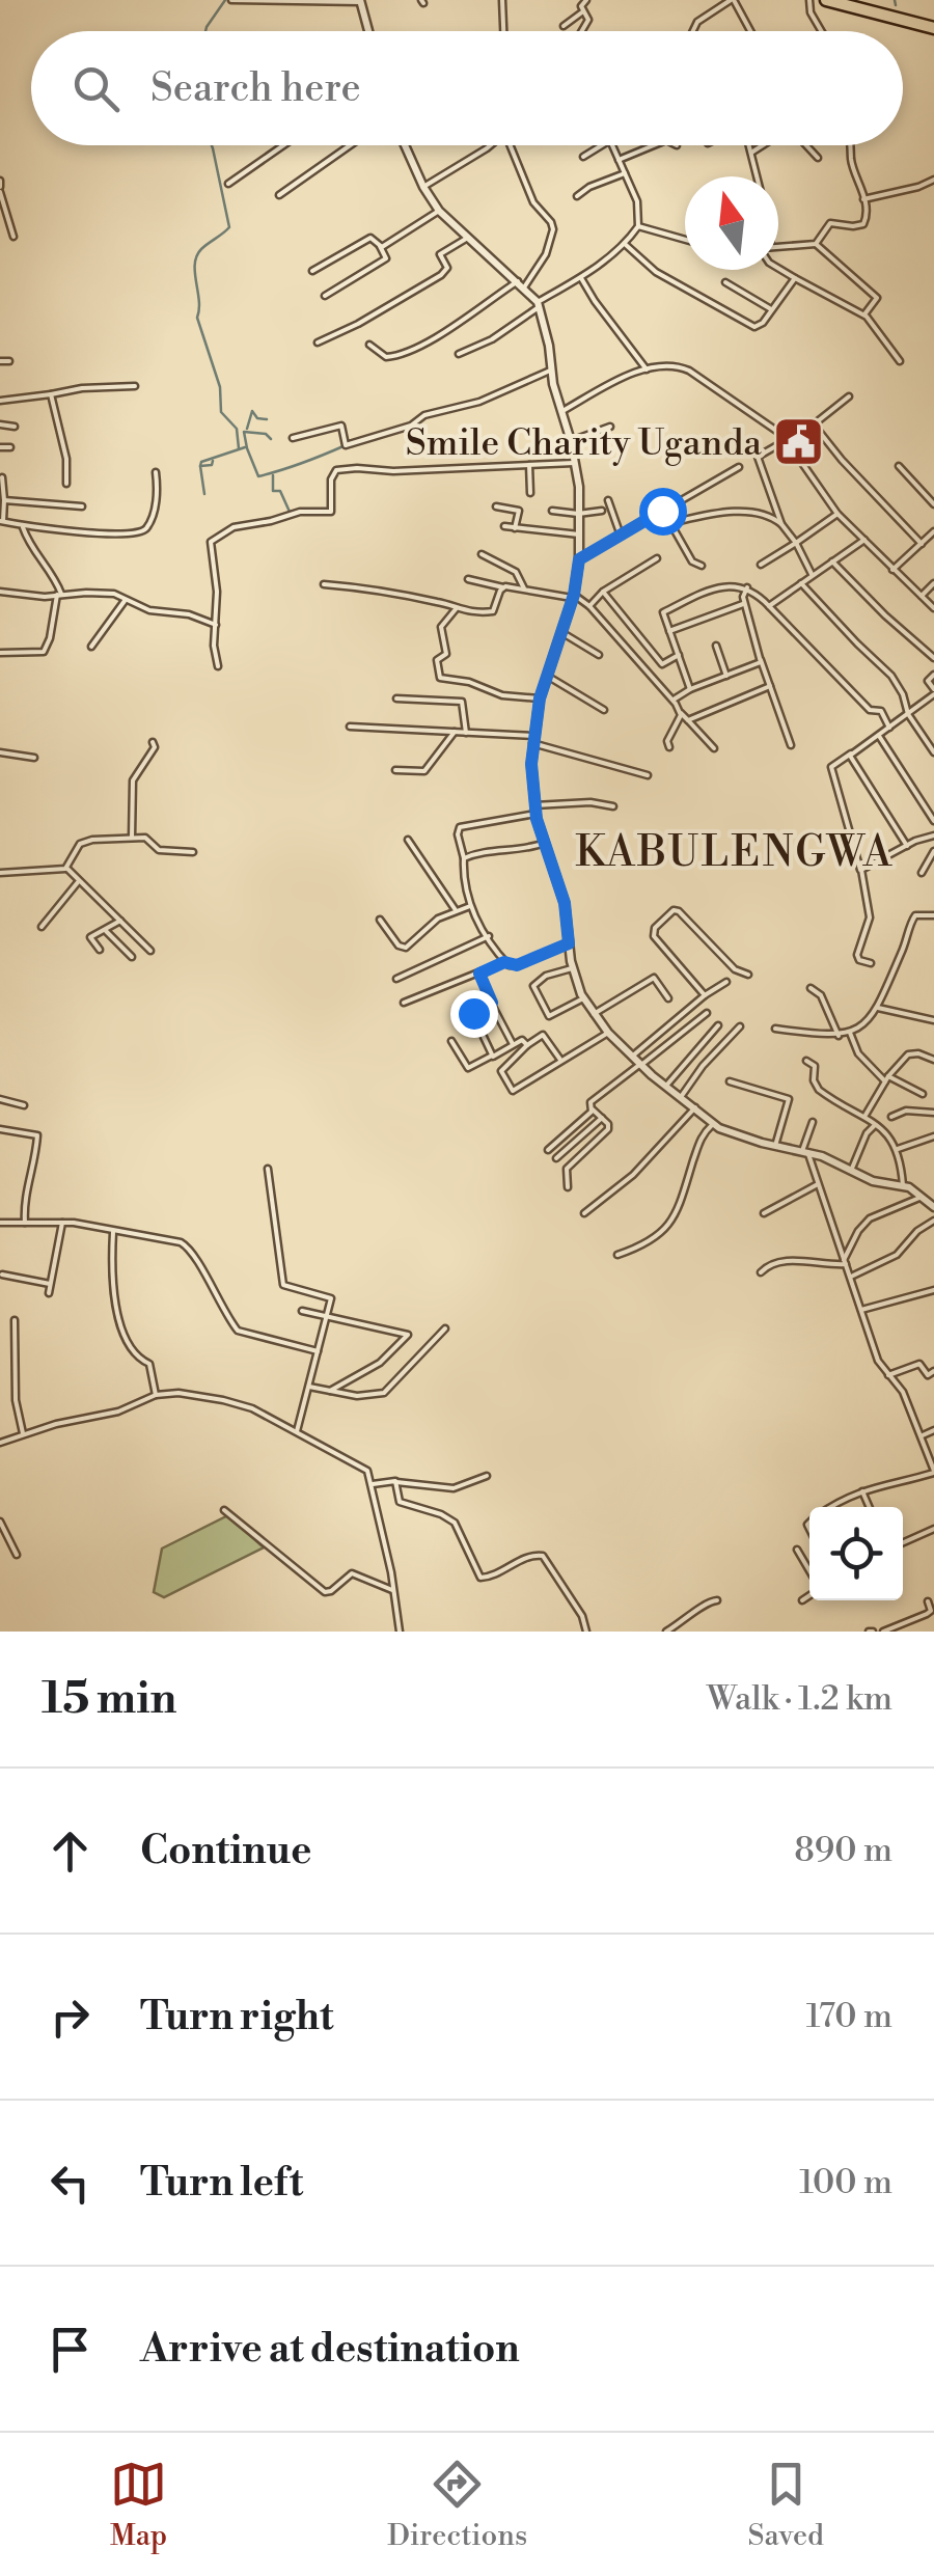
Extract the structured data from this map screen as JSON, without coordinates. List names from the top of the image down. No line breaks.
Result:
{"districts":["KABULENGWA"],"places":{"public building":["Smile Charity Uganda"]},"north":"top","page":{"search":"Search here","heading":["15 min","Walk · 1.2 km"],"list":[["Continue","890 m"],["Turn right","170 m"],["Turn left","100 m"],"Arrive at destination"],"nav":["Map","Directions","Saved"]}}
